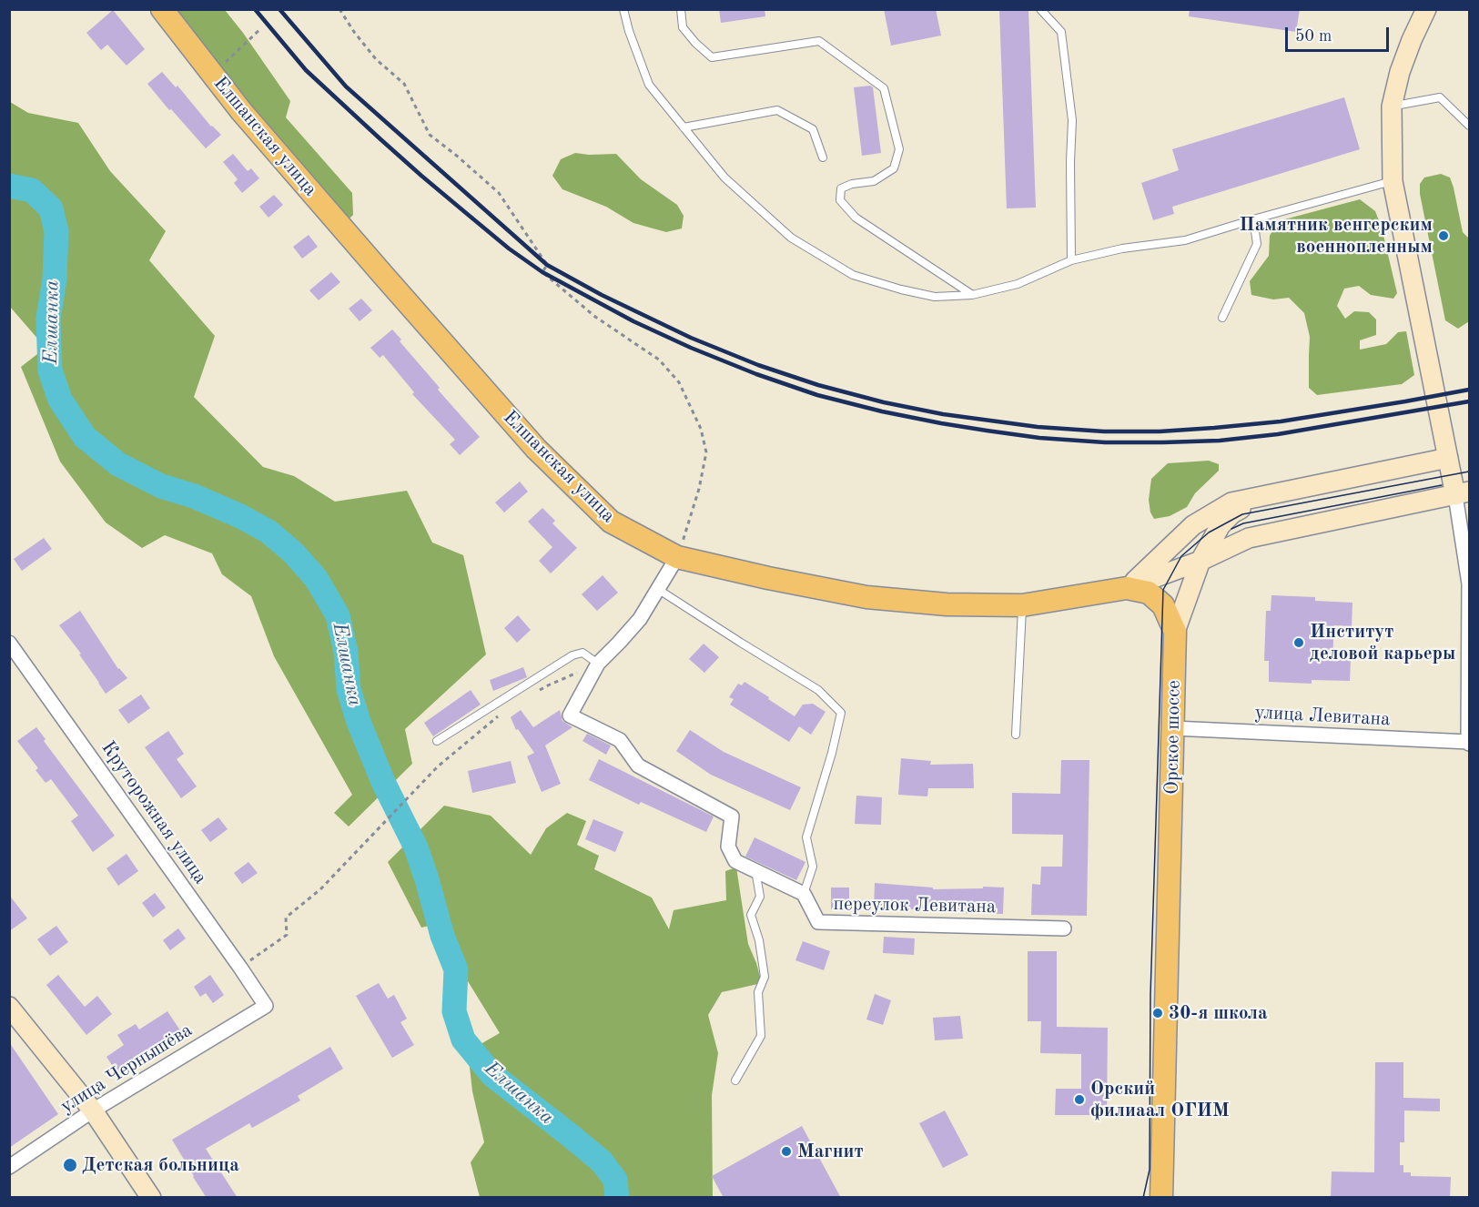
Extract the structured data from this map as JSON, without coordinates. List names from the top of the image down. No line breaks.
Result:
{"streets":{"main road":["Елшанская улица","Орское шоссе"],"street":["улица Левитана","Круторожная улица","переулок Левитана","улица Чернышёва"]},"crossings":[["улица Левитана","Орское шоссе"],["Круторожная улица","улица Чернышёва"]],"water":["Елшанка"],"places":["Памятник венгерским военнопленным","Институт деловой карьеры","30-я школа","Орский филиаал ОГИМ","Магнит","Детская больница"],"scale_bar":"50 m"}
